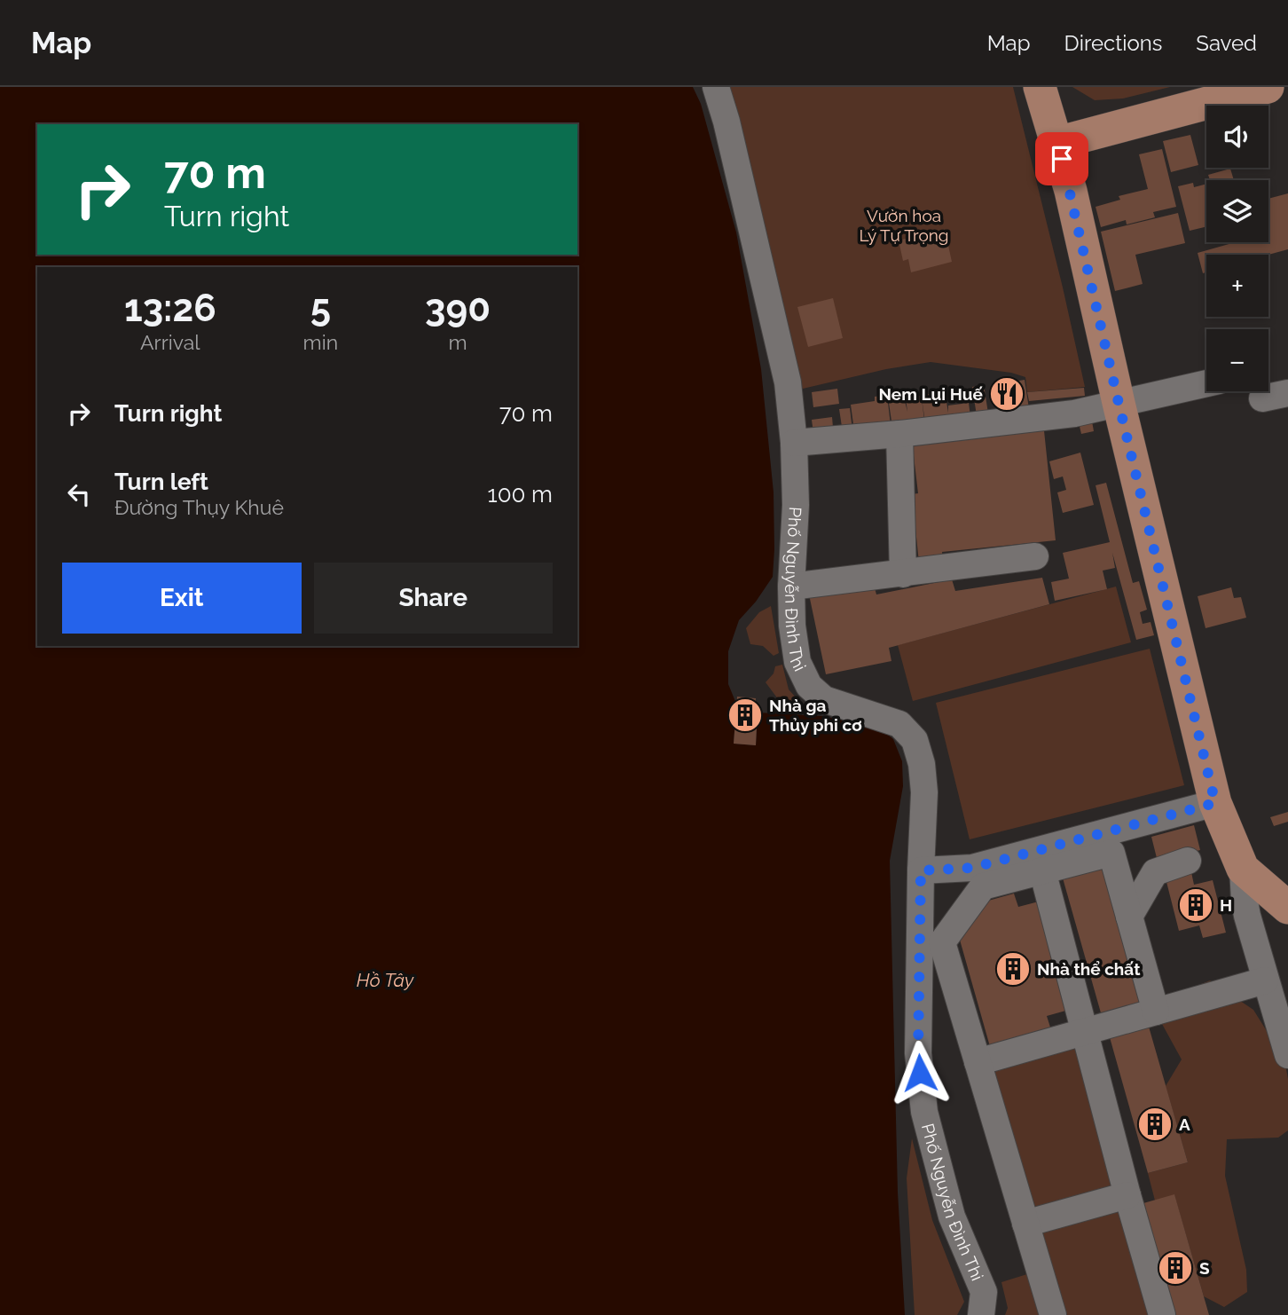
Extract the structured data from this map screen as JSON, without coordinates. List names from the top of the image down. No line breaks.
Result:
{"streets":{"street":["Phố Nguyễn Đình Thi"]},"water":["Hồ Tây"],"parks":["Vườn hoa Lý Tự Trọng"],"places":{"restaurant":["Nem Lụi Huế"],"building":["Nhà ga Thủy phi cơ","H","Nhà thể chất","A","S"]},"page":{"header":"Map","nav":["Map","Directions","Saved"],"map_buttons":["+","−"],"turn":["70 m","Turn right"],"eta":["13:26","Arrival","5","min","390","m"],"list":[{"name":"Turn right","value":"70 m"},{"name":"Turn left","note":"Đường Thụy Khuê","value":"100 m"}],"buttons":["Exit","Share"]}}
